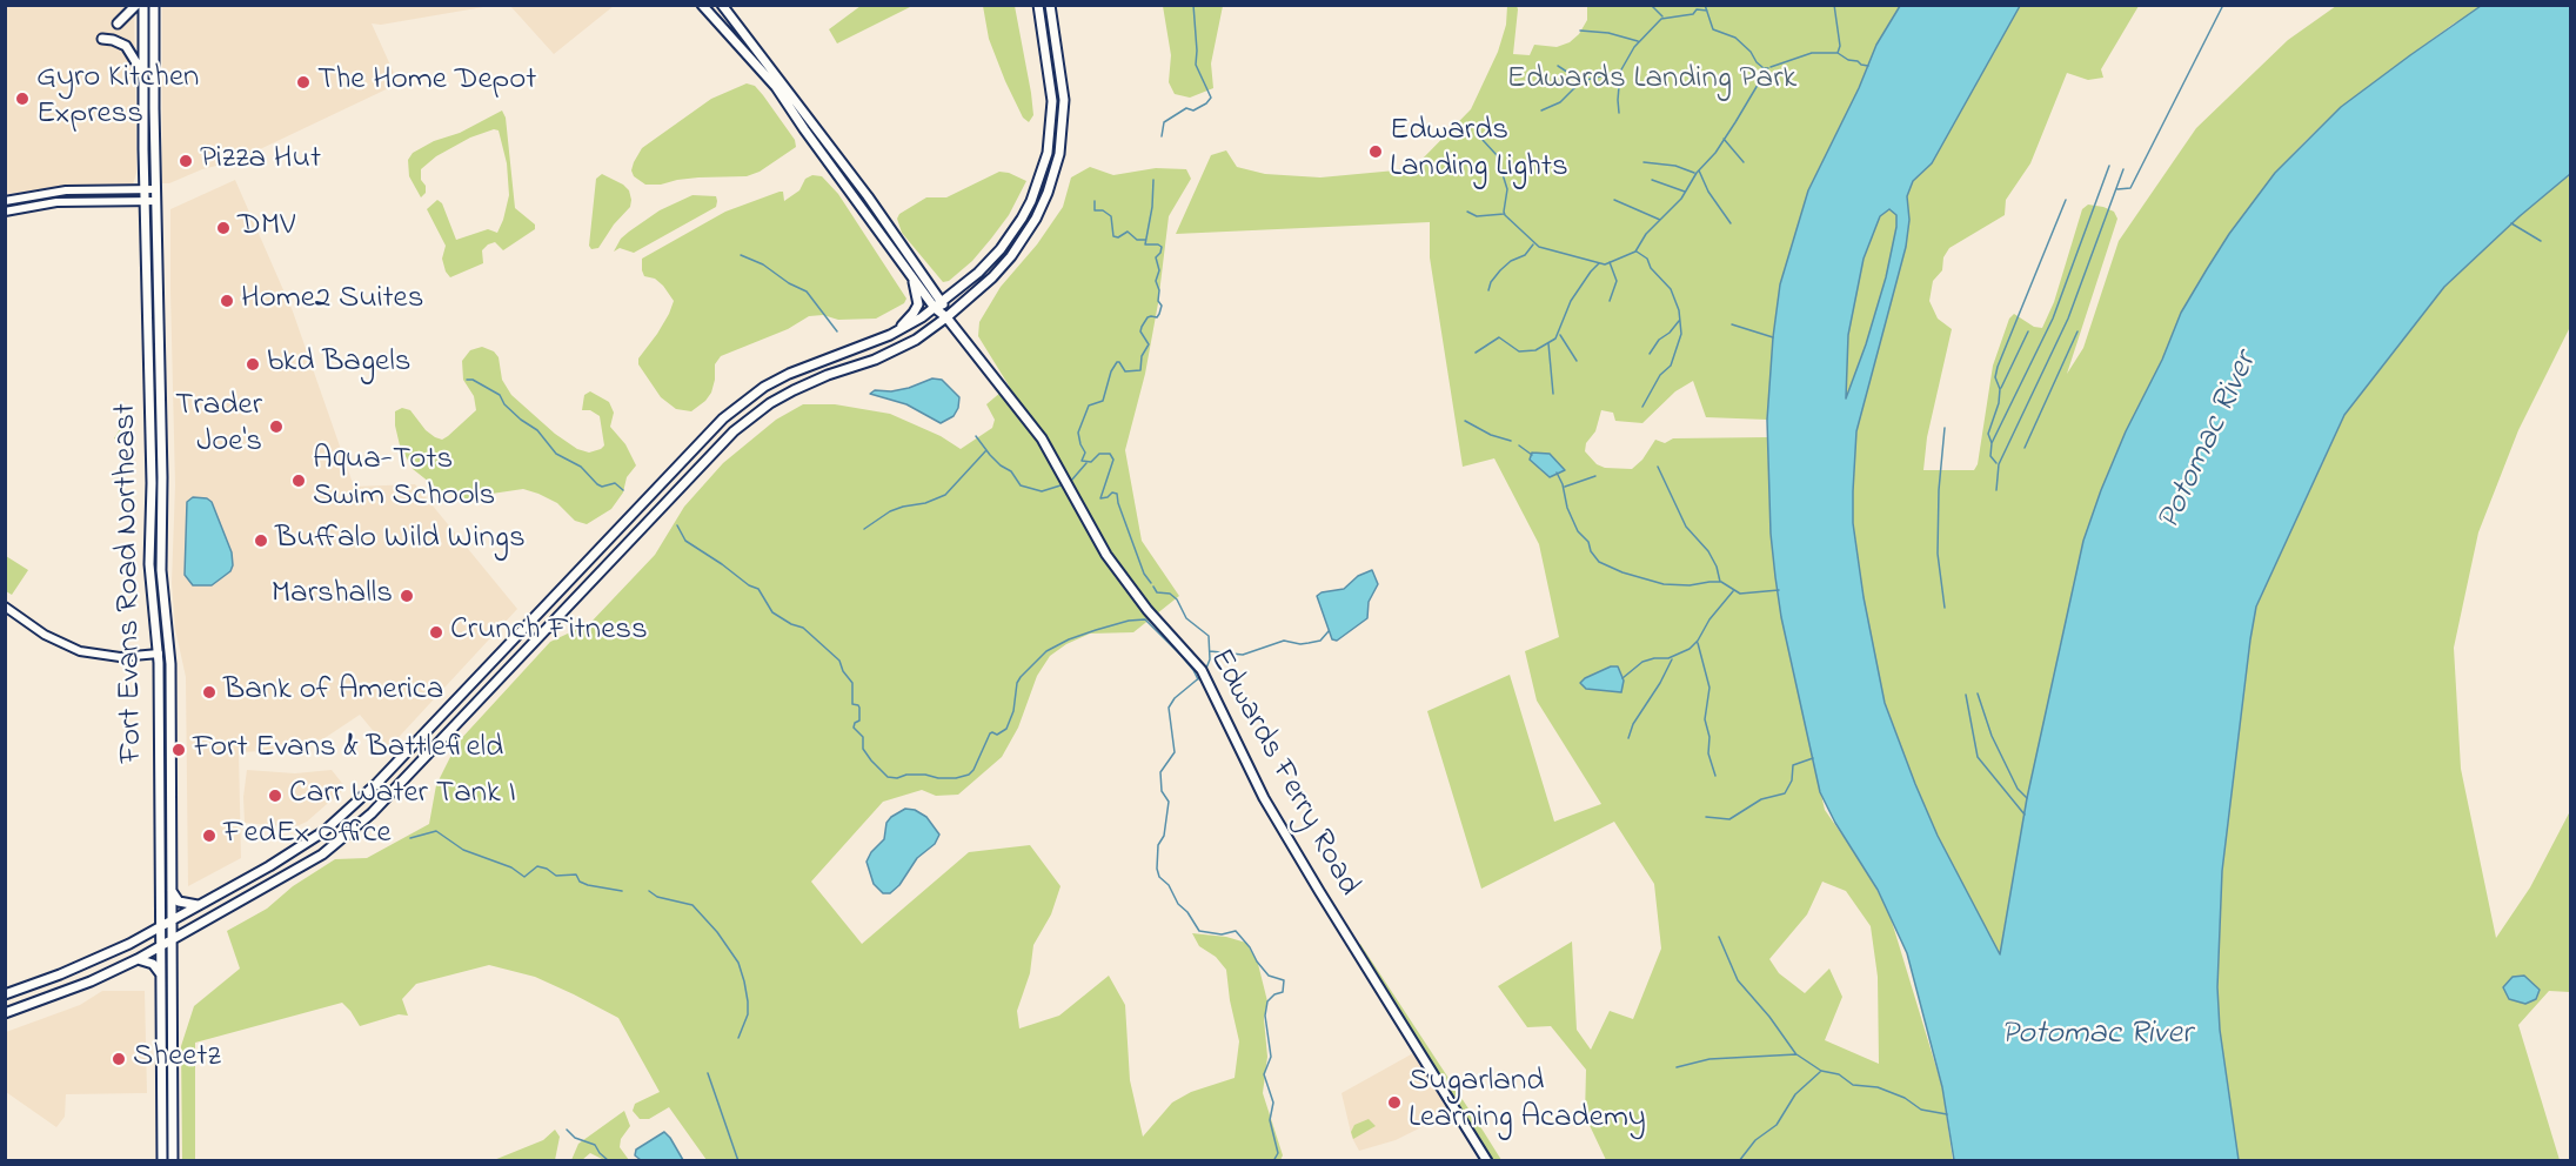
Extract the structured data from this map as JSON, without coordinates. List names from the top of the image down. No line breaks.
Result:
{"streets":{"main road":["Fort Evans Road Northeast","Edwards Ferry Road"]},"water":["Potomac River"],"parks":["Edwards Landing Park"],"places":["The Home Depot","Gyro Kitchen Express","Edwards Landing Lights","Pizza Hut","DMV","Home2 Suites","bkd Bagels","Trader Joe's","Aqua-Tots Swim Schools","Buffalo Wild Wings","Marshalls","Crunch Fitness","Bank of America","Fort Evans & Battlefield","Carr Water Tank I","FedEx Office","Sheetz","Sugarland Learning Academy"]}
